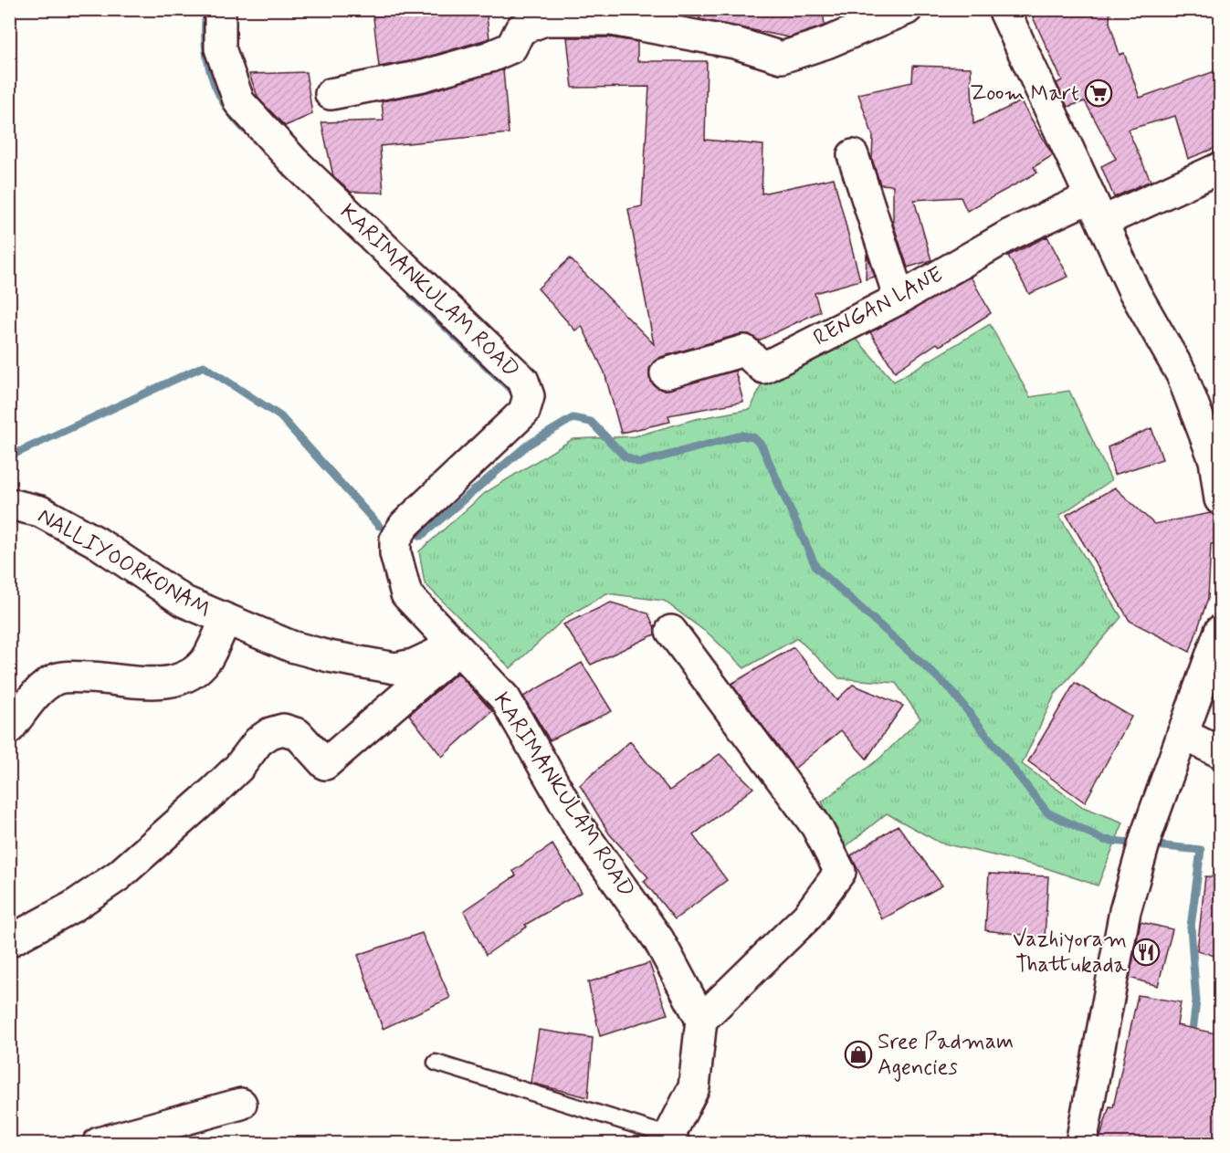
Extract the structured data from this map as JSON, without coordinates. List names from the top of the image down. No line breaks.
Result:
{"streets":{"street":["KARIMANKULAM ROAD","RENGAN LANE","NALLIYOORKONAM"]},"crossings":[["KARIMANKULAM ROAD","NALLIYOORKONAM"]],"places":{"supermarket":["Zoom Mart"],"restaurant":["Vazhiyoram Thattukada"],"shop":["Sree Padmam Agencies"]}}
